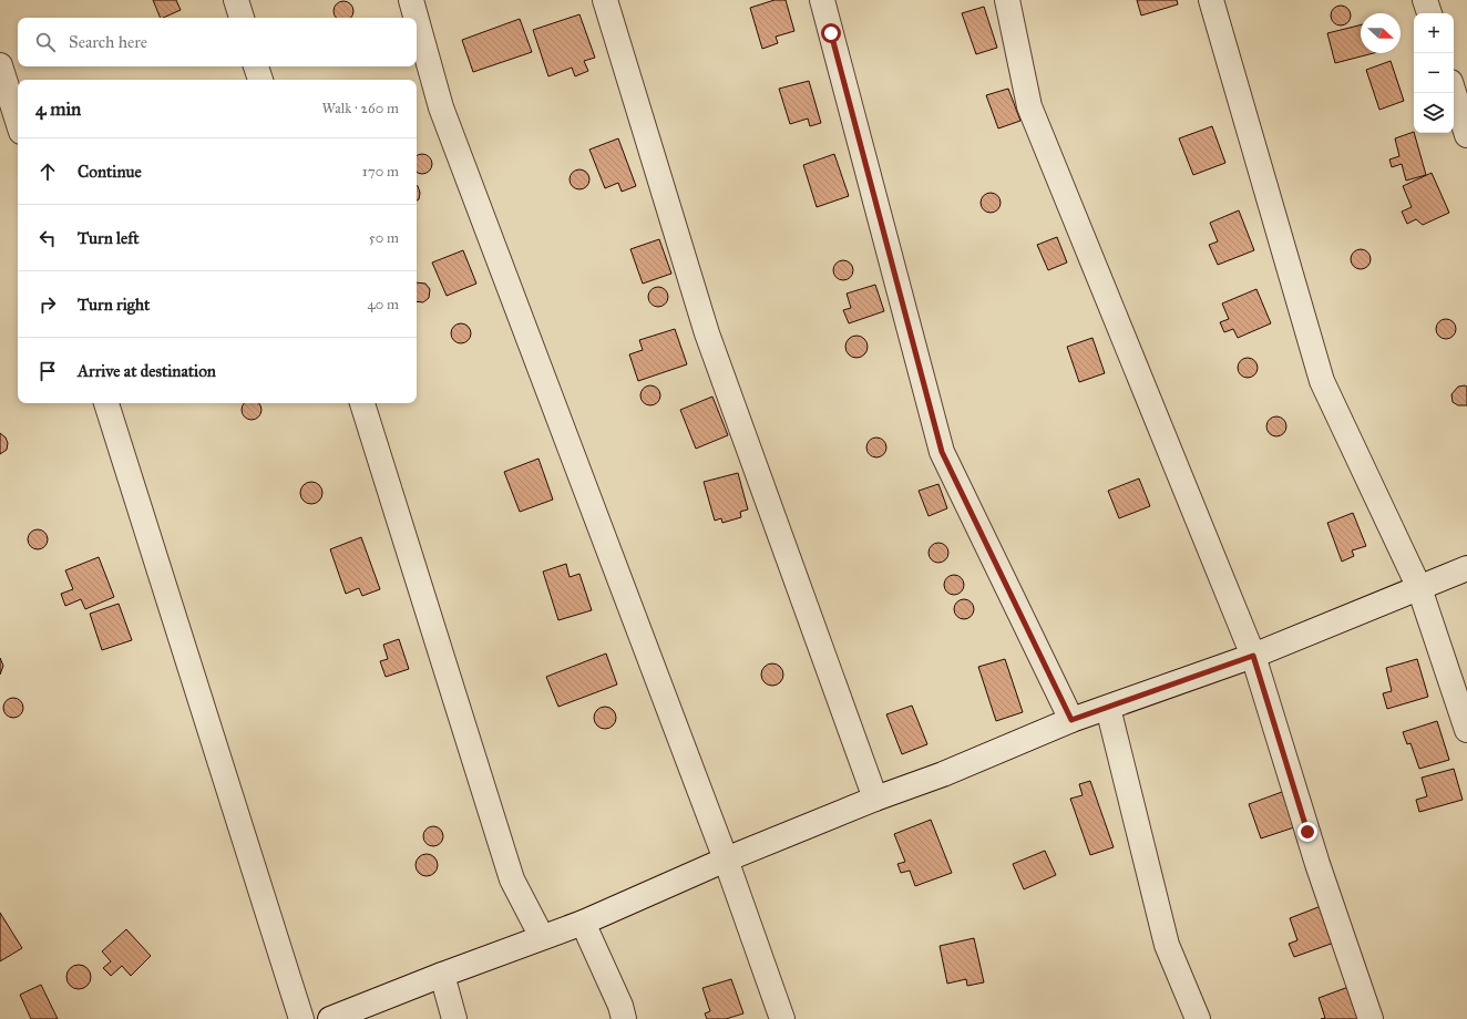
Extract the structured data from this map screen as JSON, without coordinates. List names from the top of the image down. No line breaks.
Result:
{"north":"right","page":{"map_buttons":["+","−"],"search":"Search here","heading":["4 min","Walk · 260 m"],"list":[["Continue","170 m"],["Turn left","50 m"],["Turn right","40 m"],"Arrive at destination"]}}
